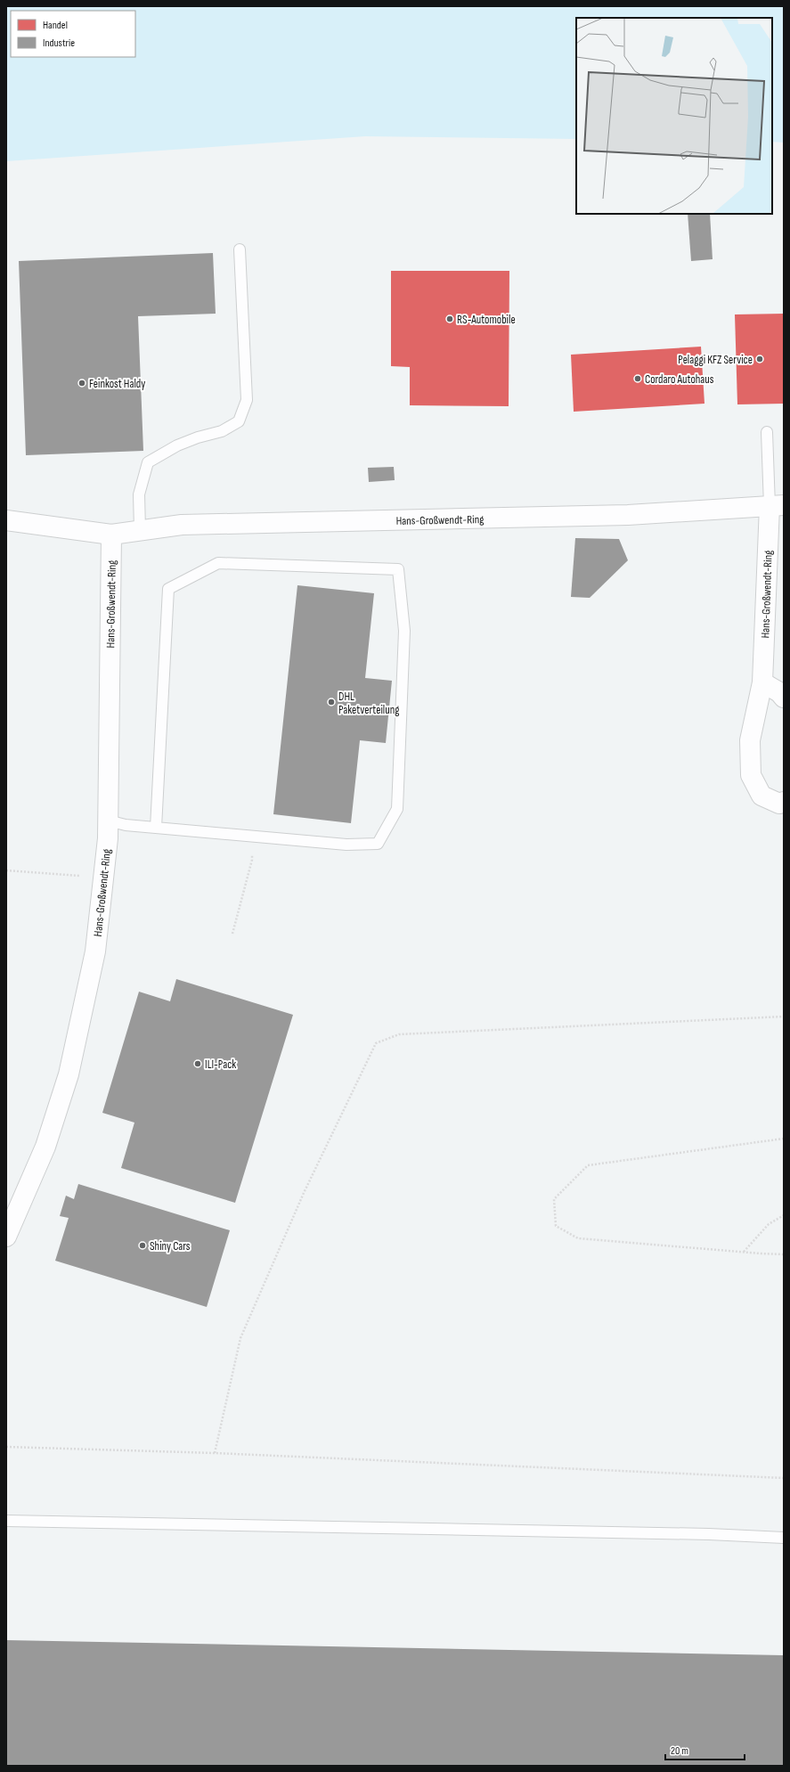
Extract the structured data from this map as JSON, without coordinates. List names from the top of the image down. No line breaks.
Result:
{"streets":{"street":["Hans-Großwendt-Ring"]},"places":["RS-Automobile","Pelaggi KFZ Service","Cordaro Autohaus","Feinkost Haldy","DHL Paketverteilung","ILI-Pack","Shiny Cars"],"legend":["Handel","Industrie"],"scale_bar":"20 m"}
